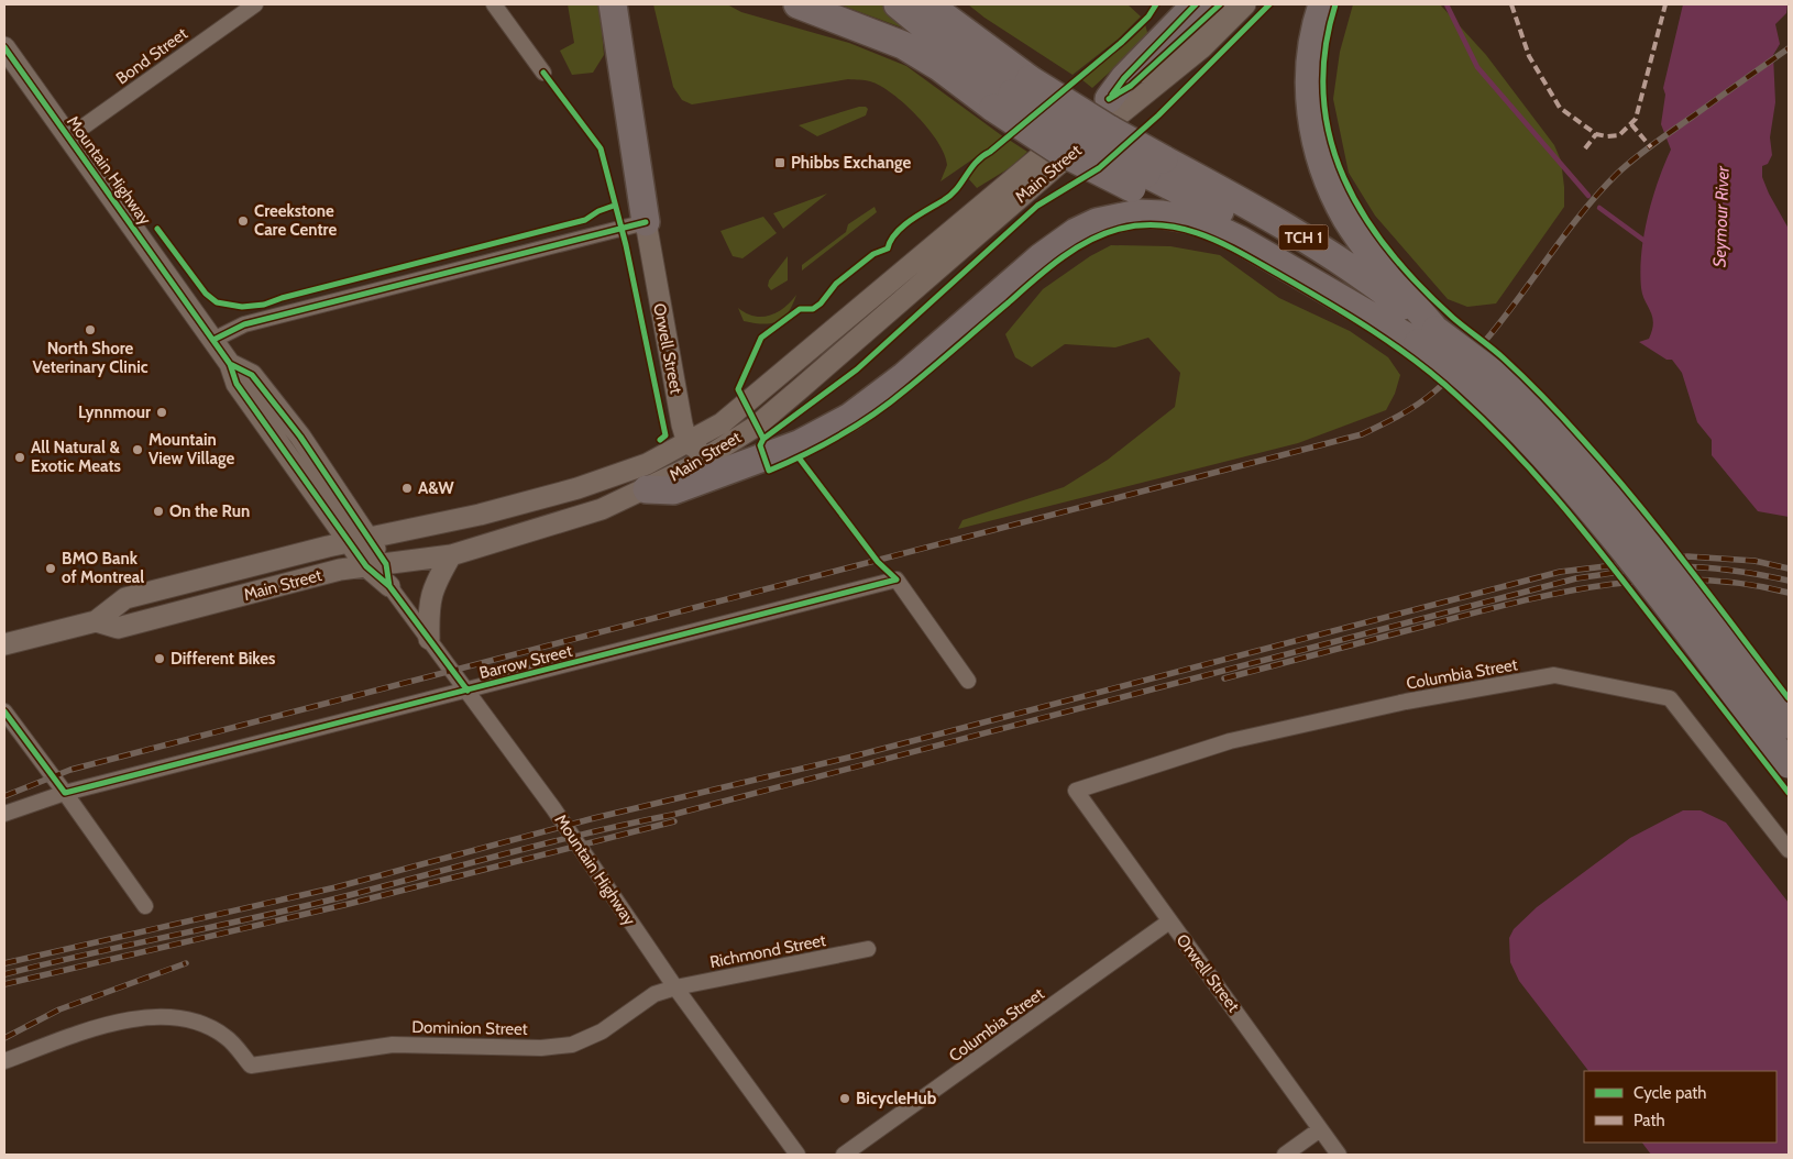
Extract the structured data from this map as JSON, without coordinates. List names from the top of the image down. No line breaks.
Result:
{"streets":{"highway":["TCH 1"],"main road":["Mountain Highway","Main Street","Orwell Street"],"street":["Bond Street","Barrow Street","Columbia Street","Richmond Street","Dominion Street"]},"crossings":[["Bond Street","Mountain Highway"],["Mountain Highway","Main Street"],["Mountain Highway","Barrow Street"],["Mountain Highway","Richmond Street"],["Mountain Highway","Dominion Street"],["Main Street","Orwell Street"],["Orwell Street","Columbia Street"],["Richmond Street","Dominion Street"]],"water":["Seymour River"],"places":{"transit":["Phibbs Exchange"],"other":["Creekstone Care Centre","North Shore Veterinary Clinic","Lynnmour","Mountain View Village","All Natural & Exotic Meats","A&W","On the Run","BMO Bank of Montreal","Different Bikes","BicycleHub"]},"legend":["Cycle path","Path"]}
